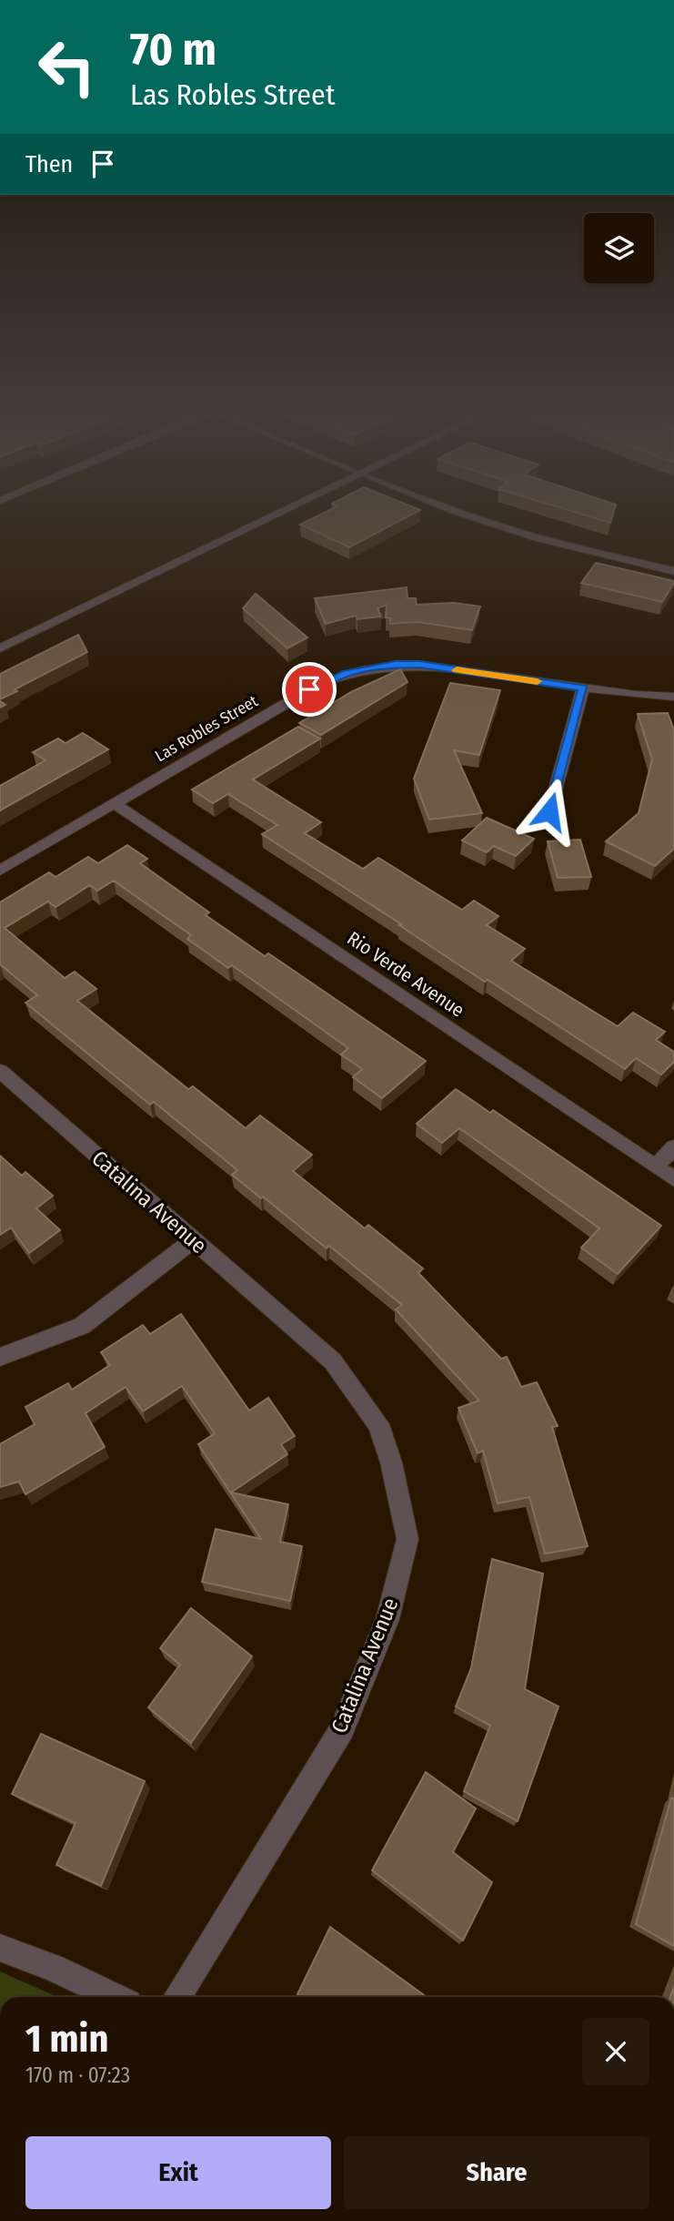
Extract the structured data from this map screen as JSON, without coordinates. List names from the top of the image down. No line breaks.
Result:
{"streets":{"street":["Las Robles Street","Rio Verde Avenue","Catalina Avenue"]},"crossings":[["Las Robles Street","Rio Verde Avenue"]],"page":{"turn":["70 m","Las Robles Street"],"then":"Then","heading":["1 min","170 m · 07:23"],"buttons":["Exit","Share"]}}
